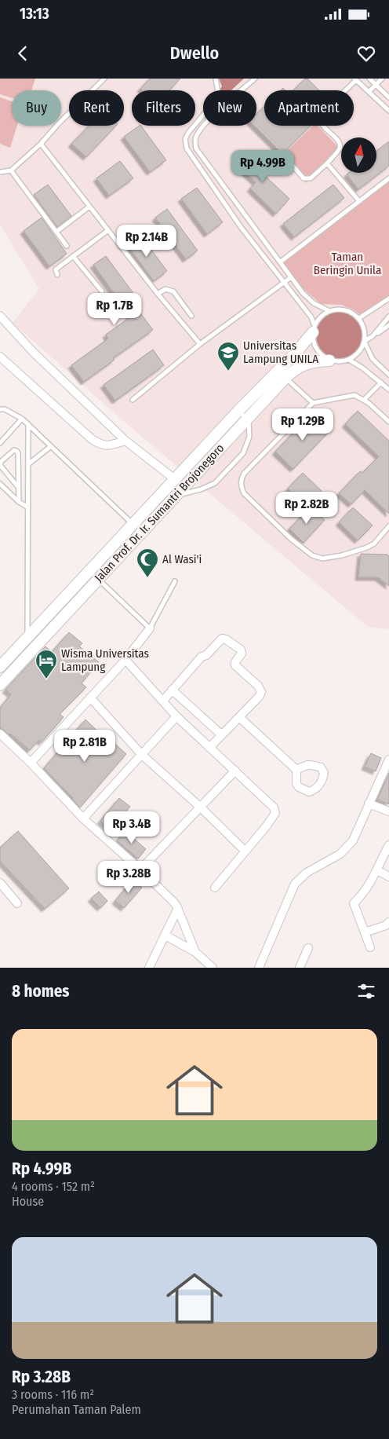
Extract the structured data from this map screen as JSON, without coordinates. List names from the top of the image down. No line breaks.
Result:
{"streets":{"street":["Jalan Prof. Dr. Ir. Sumantri Brojonegoro"]},"parks":["Taman Beringin Unila"],"places":{"school or university":["Universitas Lampung UNILA"],"mosque":["Al Wasi'i"],"hotel":["Wisma Universitas Lampung"]},"north":"top","page":{"status":"13:13","header":"Dwello","chip":["Buy","Rent","Filters","New","Apartment"],"price":["Rp 4.99B","Rp 2.14B","Rp 1.7B","Rp 1.29B","Rp 2.82B","Rp 2.81B","Rp 3.4B","Rp 3.28B"],"heading":"8 homes","list":[{"name":"Rp 4.99B","note":"4 rooms · 152 m² · House"},{"name":"Rp 3.28B","note":"3 rooms · 116 m² · Perumahan Taman Palem"}]}}
